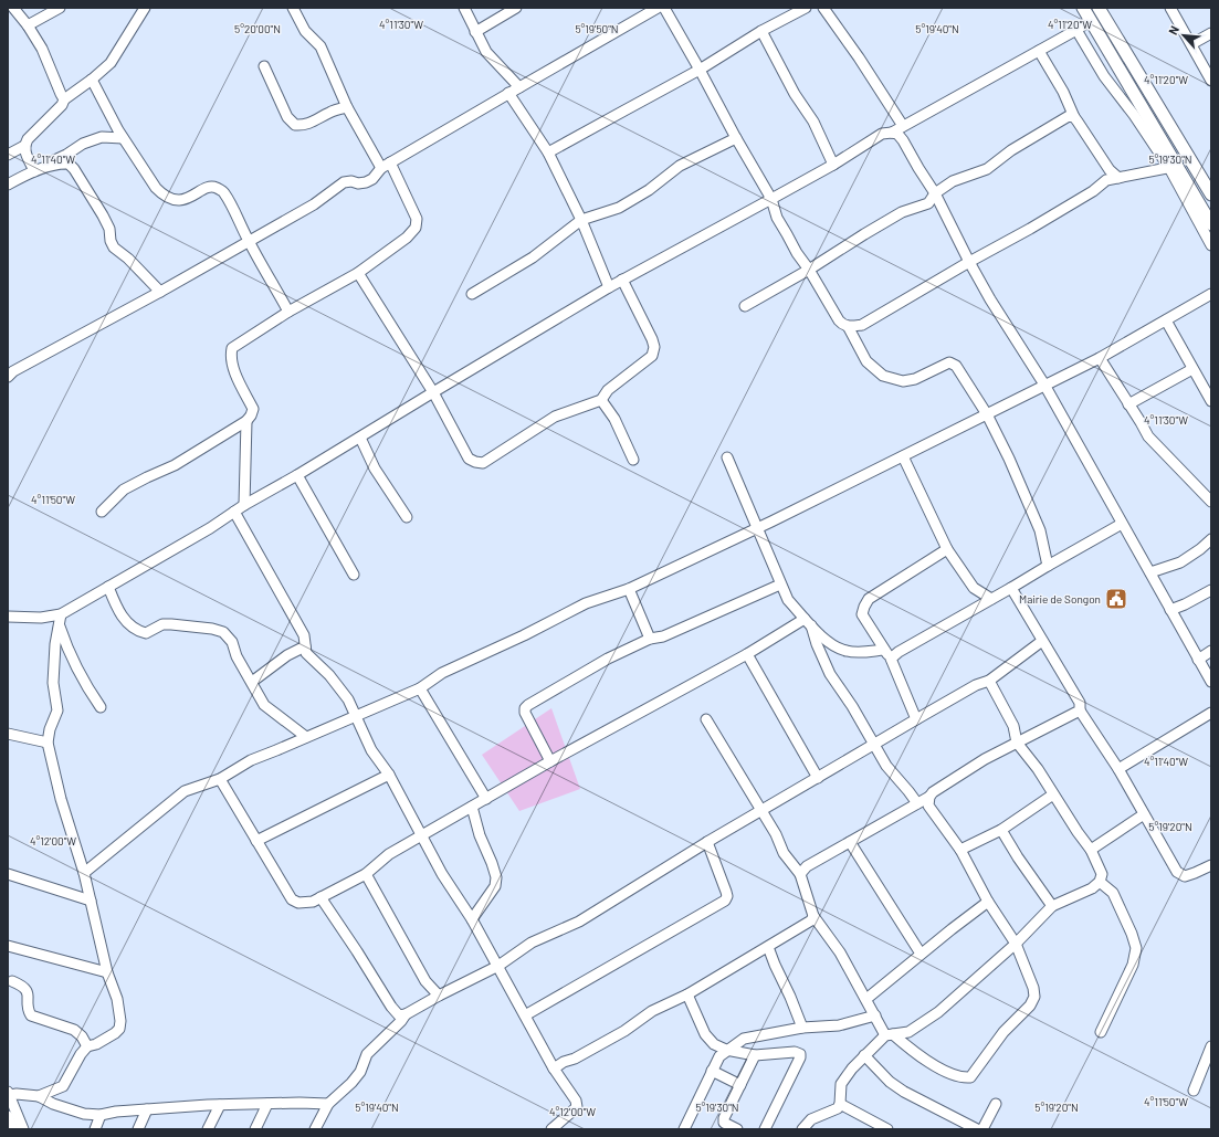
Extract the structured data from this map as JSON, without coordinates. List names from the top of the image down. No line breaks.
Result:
{"places":{"public building":["Mairie de Songon"]},"north":"top left","coordinates":["4°11'20\"W","4°11'30\"W","5°20'00\"N","5°19'50\"N","5°19'40\"N","4°11'40\"W","5°19'30\"N","4°11'50\"W","5°19'20\"N","4°12'00\"W"]}
